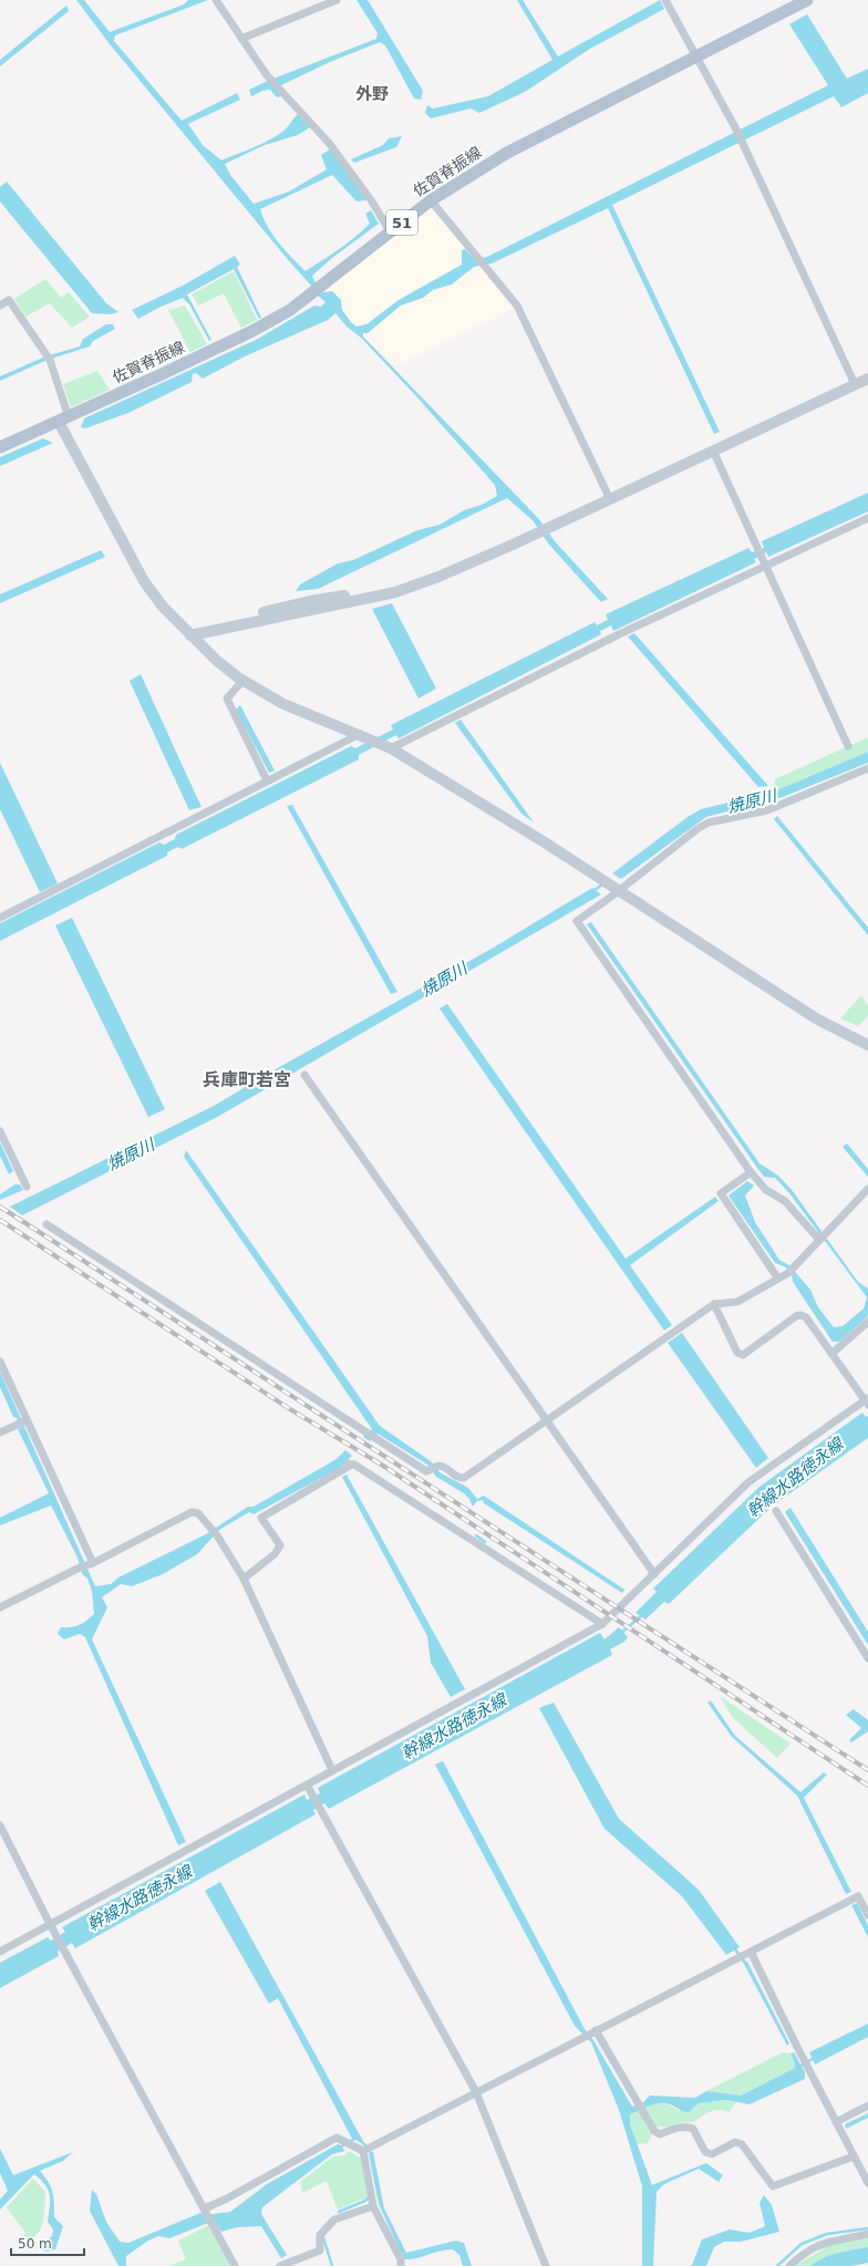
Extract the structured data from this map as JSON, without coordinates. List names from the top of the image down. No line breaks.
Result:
{"streets":{"main road":["佐賀脊振線","51"]},"districts":["外野","兵庫町若宮"],"water":["焼原川","幹線水路徳永線"],"scale_bar":"50 m"}
